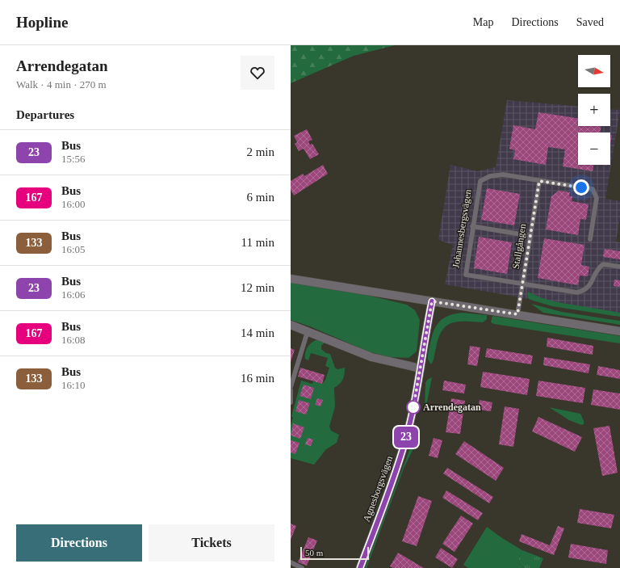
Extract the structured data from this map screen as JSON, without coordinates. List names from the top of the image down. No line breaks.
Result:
{"streets":{"street":["Agnesborgsvägen"],"lane":["Johannesbergsvägen","Stallgången"]},"crossings":[["Johannesbergsvägen","Stallgången"]],"places":["Arrendegatan"],"lines":["bus line 23"],"scale_bar":"50 m","north":"right","page":{"header":"Hopline","nav":["Map","Directions","Saved"],"heading":[["Arrendegatan","Walk · 4 min · 270 m"],"Departures"],"on_map":"23","map_buttons":["+","−"],"list":[{"mark":"23","name":"Bus","note":"15:56","value":"2 min"},{"mark":"167","name":"Bus","note":"16:00","value":"6 min"},{"mark":"133","name":"Bus","note":"16:05","value":"11 min"},{"mark":"23","name":"Bus","note":"16:06","value":"12 min"},{"mark":"167","name":"Bus","note":"16:08","value":"14 min"},{"mark":"133","name":"Bus","note":"16:10","value":"16 min"}],"buttons":["Directions","Tickets"],"scale":"50 m"}}
